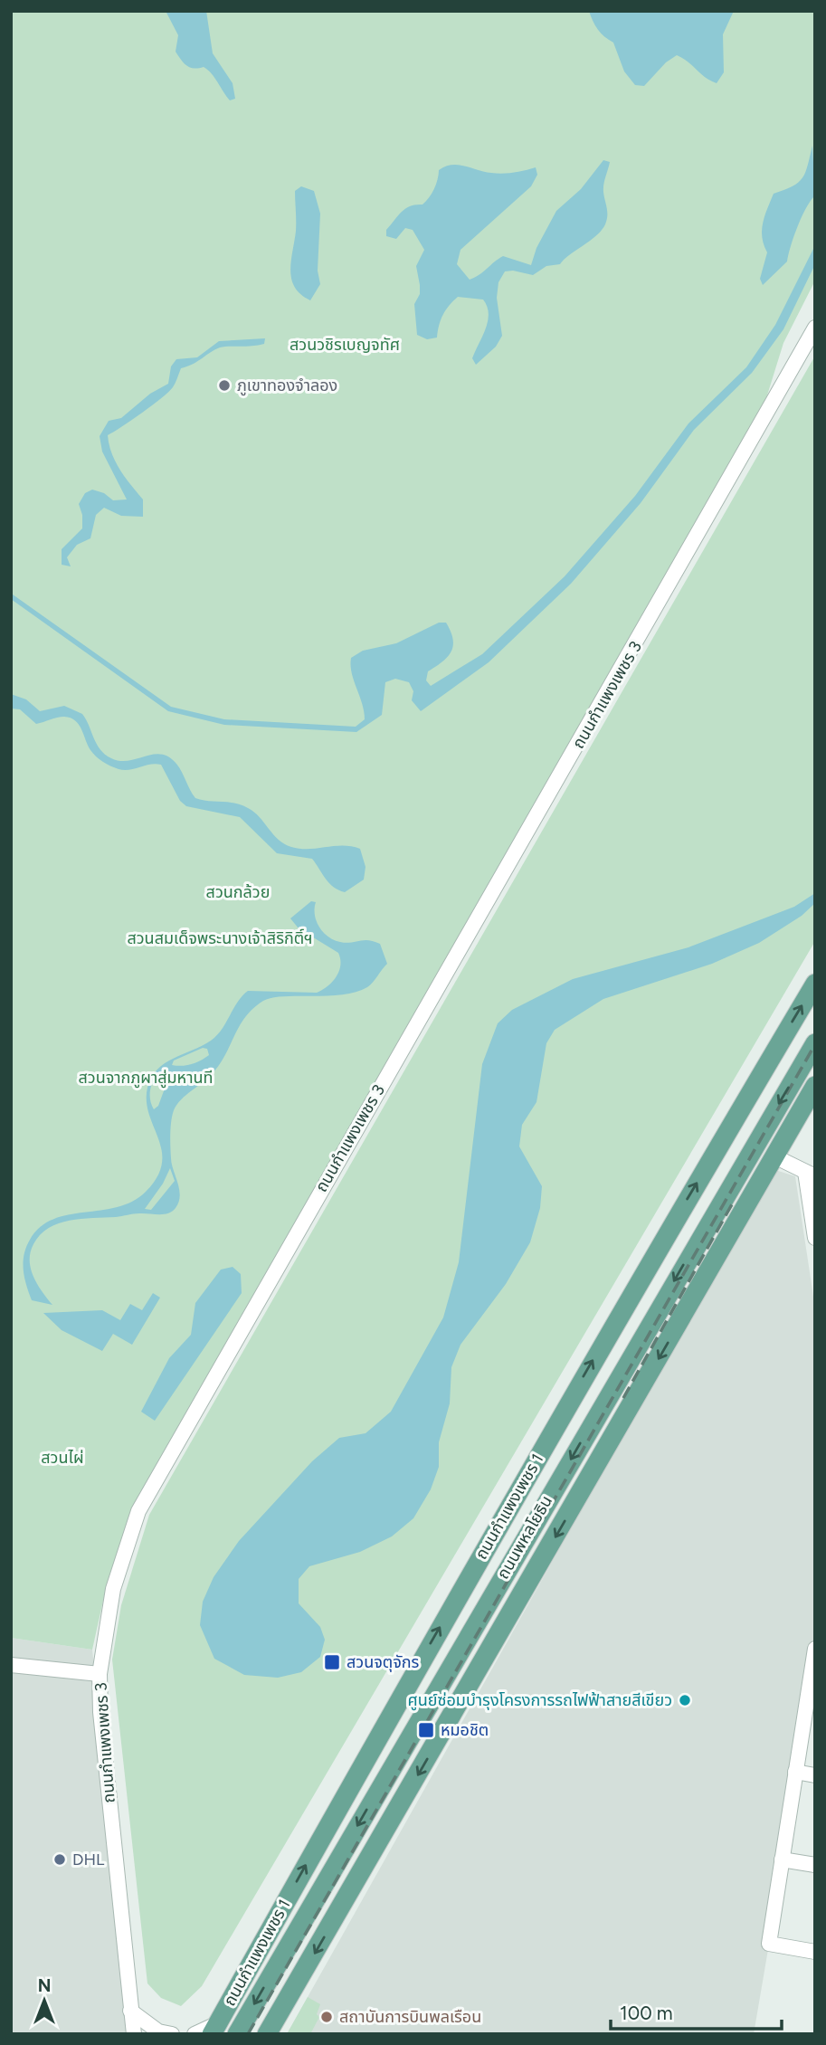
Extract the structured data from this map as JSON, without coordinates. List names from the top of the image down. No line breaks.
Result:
{"streets":{"main road":["ถนนกำแพงเพชร 1","ถนนพหลโยธิน"],"street":["ถนนกำแพงเพชร 3"]},"one_way":["ถนนกำแพงเพชร 1","ถนนพหลโยธิน"],"parks":["สวนวชิรเบญจทัศ","สวนกล้วย","สวนสมเด็จพระนางเจ้าสิริกิติ์ฯ","สวนจากภูผาสู่มหานที","สวนไผ่"],"places":{"other":["ภูเขาทองจำลอง","ศูนย์ซ่อมบำรุงโครงการรถไฟฟ้าสายสีเขียว","DHL","สถาบันการบินพลเรือน"],"transit":["สวนจตุจักร","หมอชิต"]},"scale_bar":"100 m","north":"top"}
